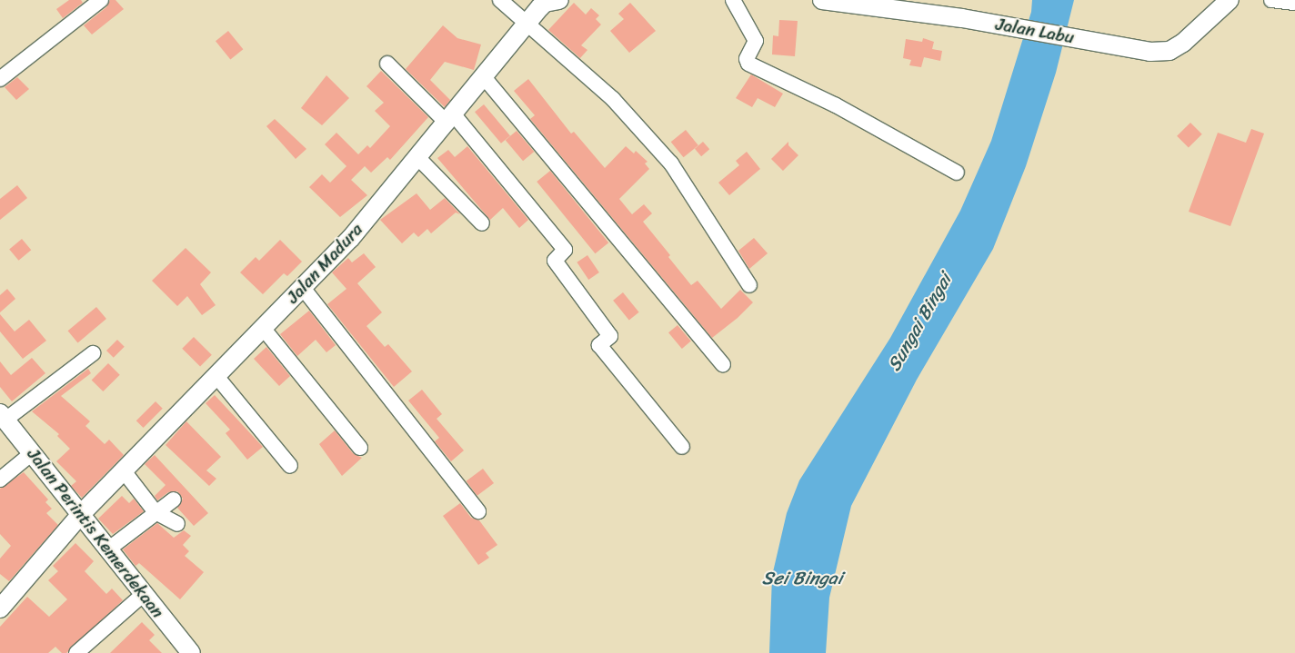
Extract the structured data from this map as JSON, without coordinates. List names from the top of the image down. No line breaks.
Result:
{"streets":{"street":["Jalan Labu","Jalan Madura","Jalan Perintis Kemerdekaan"]},"crossings":[["Jalan Madura","Jalan Perintis Kemerdekaan"]],"water":["Sungai Bingai","Sei Bingai"]}
